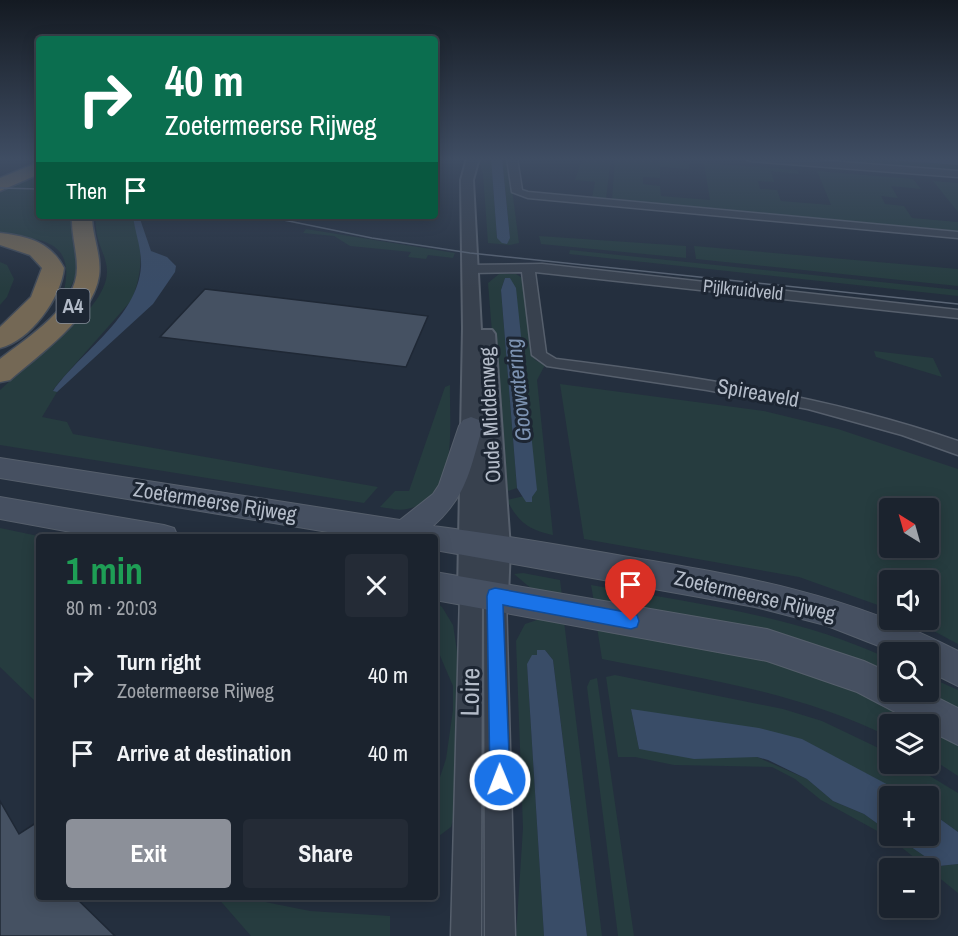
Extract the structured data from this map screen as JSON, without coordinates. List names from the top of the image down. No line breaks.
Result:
{"streets":{"highway":["A4"],"main road":["Zoetermeerse Rijweg"],"street":["Pijlkruidveld","Spireaveld","Oude Middenweg","Loire"]},"crossings":[["Pijlkruidveld","Spireaveld"],["Pijlkruidveld","Oude Middenweg"],["Oude Middenweg","Zoetermeerse Rijweg"],["Oude Middenweg","Loire"]],"water":["Goowatering"],"north":"top left","page":{"turn":["40 m","Zoetermeerse Rijweg"],"then":"Then","map_buttons":["+","−"],"heading":["1 min","80 m · 20:03"],"list":[{"name":"Turn right","note":"Zoetermeerse Rijweg","value":"40 m"},{"name":"Arrive at destination","value":"40 m"}],"buttons":["Exit","Share"]}}
